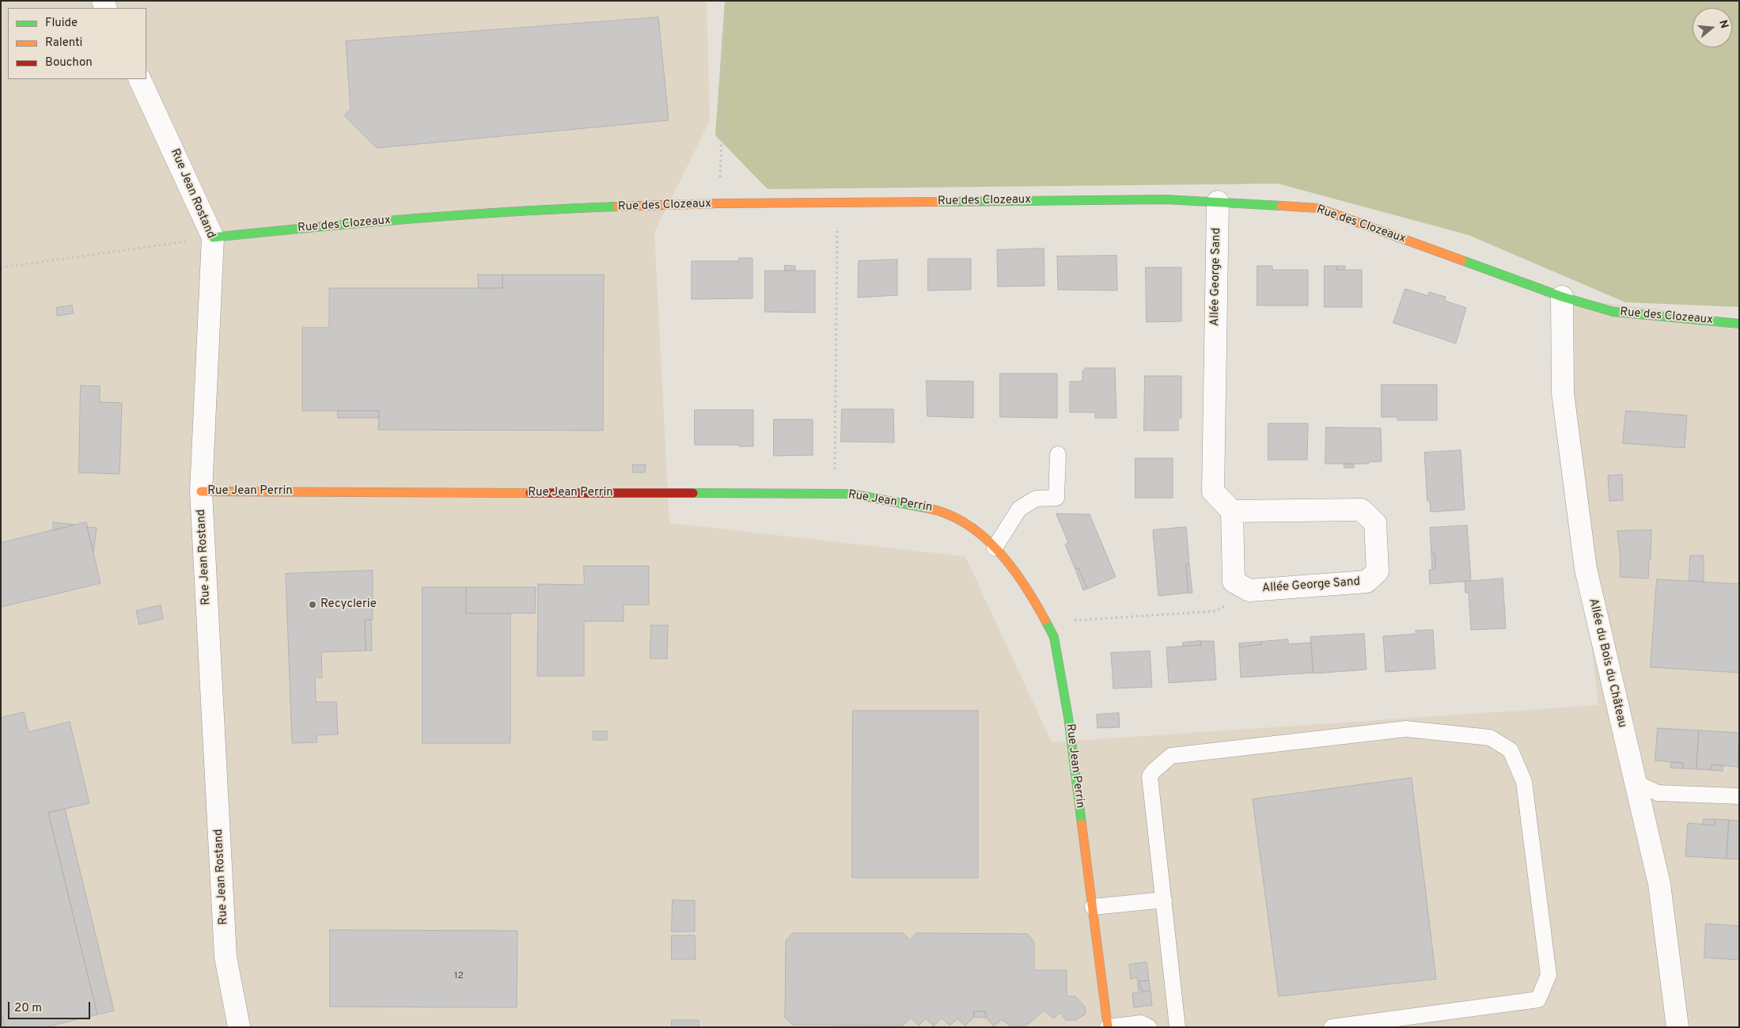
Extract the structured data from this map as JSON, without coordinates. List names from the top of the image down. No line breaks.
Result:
{"streets":{"street":["Rue Jean Rostand","Rue des Clozeaux","Allée George Sand","Rue Jean Perrin","Allée du Bois du Château"]},"crossings":[["Rue Jean Rostand","Rue des Clozeaux"],["Rue Jean Rostand","Rue Jean Perrin"],["Rue des Clozeaux","Allée George Sand"],["Rue des Clozeaux","Allée du Bois du Château"]],"places":["Recyclerie"],"house_numbers":["12"],"legend":["Fluide","Ralenti","Bouchon"],"scale_bar":"20 m","north":"right"}
